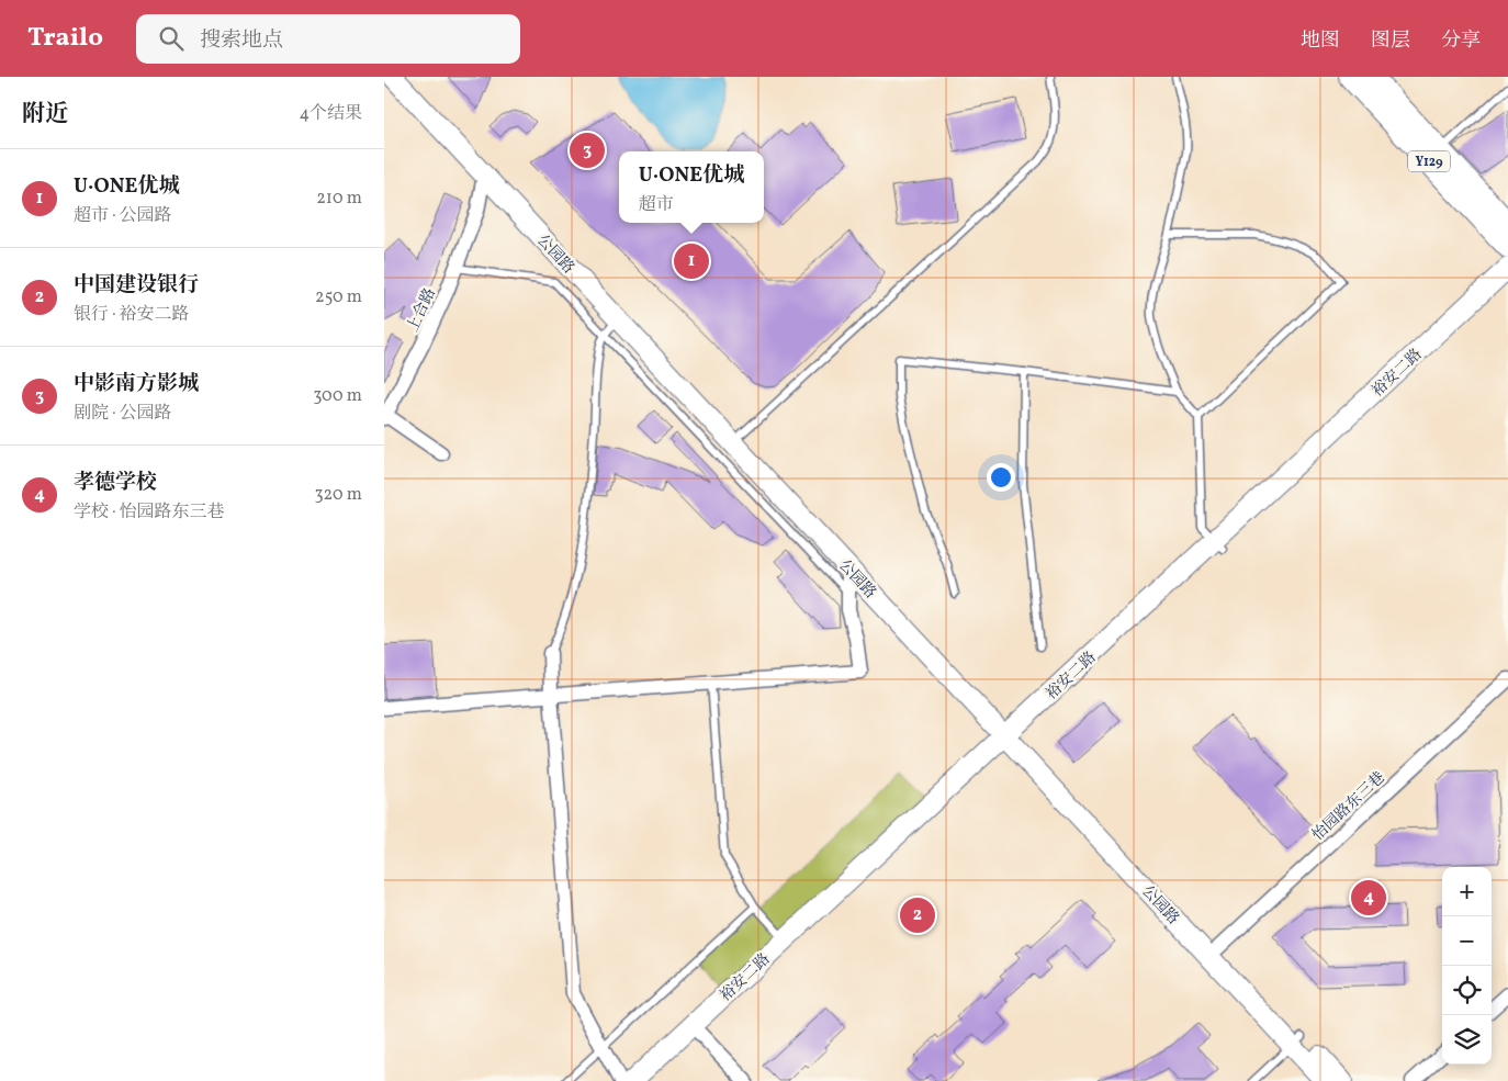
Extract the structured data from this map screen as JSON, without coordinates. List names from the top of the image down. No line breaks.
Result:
{"streets":{"main road":["Y129","公园路","裕安二路"],"street":["上合路","怡园路东三巷"]},"crossings":[["公园路","上合路"],["公园路","裕安二路"],["公园路","怡园路东三巷"]],"page":{"header":"Trailo","search":"搜索地点","nav":["地图","图层","分享"],"heading":["附近","4个结果"],"pins":["3","1","4","2"],"list":[{"mark":"1","name":"U·ONE优城","note":"超市 · 公园路","value":"210 m"},{"mark":"2","name":"中国建设银行","note":"银行 · 裕安二路","value":"250 m"},{"mark":"3","name":"中影南方影城","note":"剧院 · 公园路","value":"300 m"},{"mark":"4","name":"孝德学校","note":"学校 · 怡园路东三巷","value":"320 m"}],"popup":["U·ONE优城","超市"],"map_buttons":["+","−"]}}
